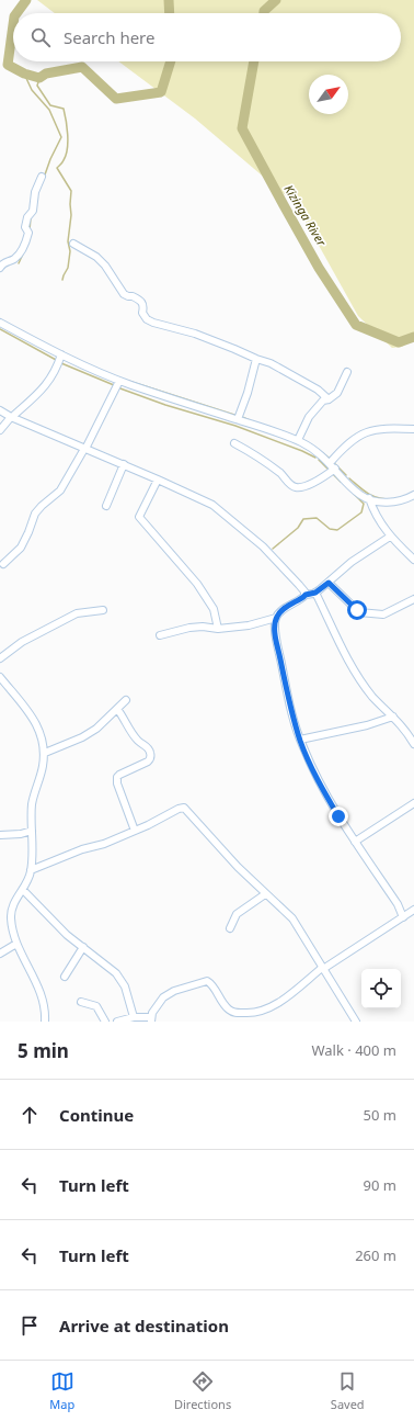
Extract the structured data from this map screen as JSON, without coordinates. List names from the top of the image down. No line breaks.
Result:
{"water":["Kizinga River"],"north":"top right","page":{"search":"Search here","heading":["5 min","Walk · 400 m"],"list":[["Continue","50 m"],["Turn left","90 m"],["Turn left","260 m"],"Arrive at destination"],"nav":["Map","Directions","Saved"]}}
